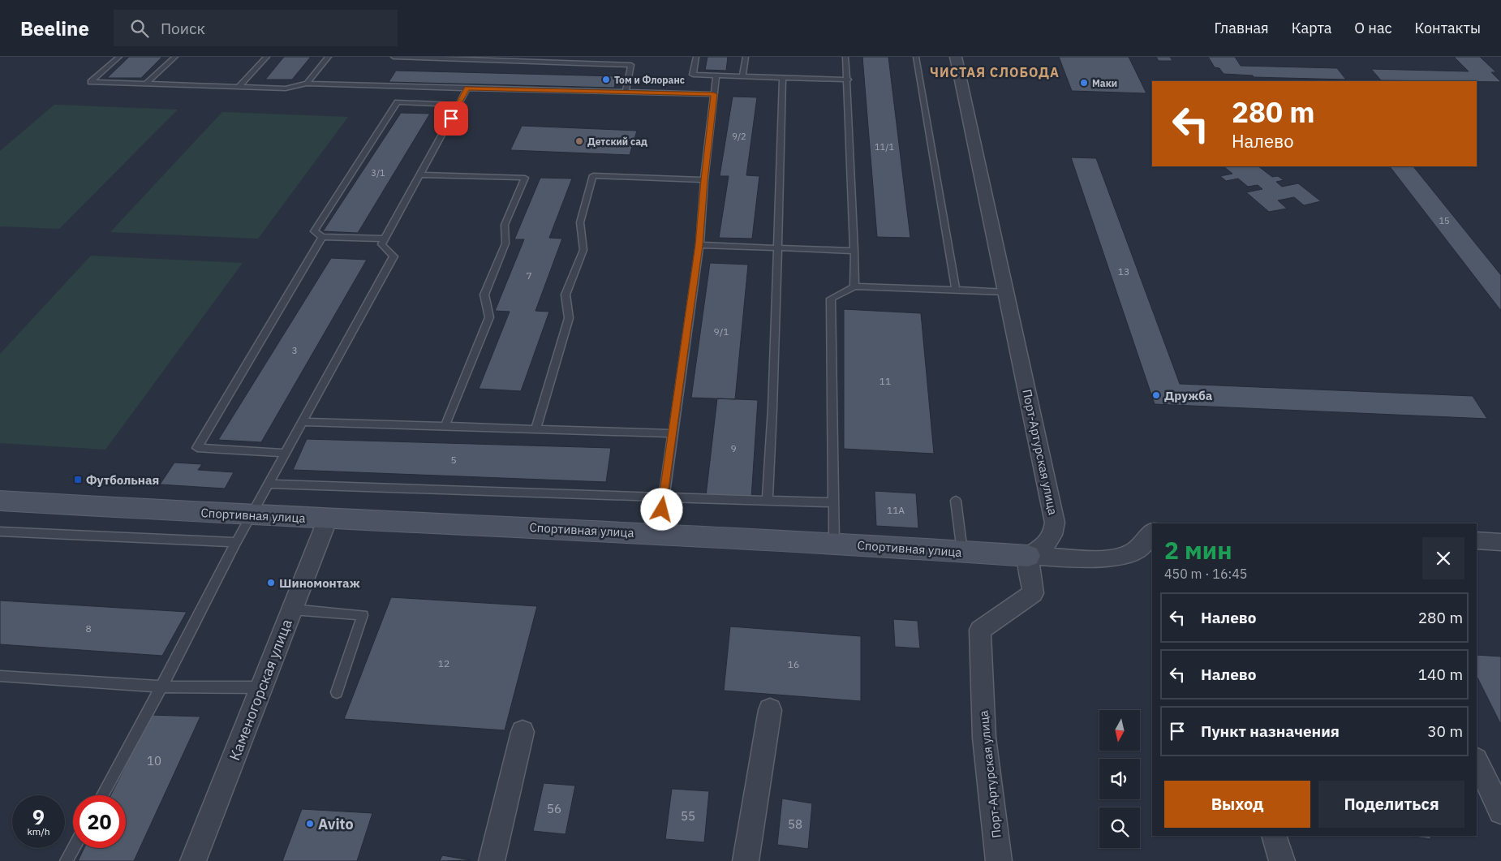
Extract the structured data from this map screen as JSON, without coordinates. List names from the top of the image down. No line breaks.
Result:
{"streets":{"street":["Порт-Артурская улица","Спортивная улица","Каменогорская улица"]},"crossings":[["Порт-Артурская улица","Спортивная улица"],["Спортивная улица","Каменогорская улица"]],"districts":["ЧИСТАЯ СЛОБОДА"],"places":{"other":["Том и Флоранс","Маки","Детский сад","Дружба","Шиномонтаж","Avito"],"transit":["Футбольная"]},"house_numbers":["9/2","11/1","3/1","15","13","7","9/1","3","11","9","5","11А","8","12","16","10","56","55","58"],"north":"bottom","page":{"header":"Beeline","search":"Поиск","nav":["Главная","Карта","О нас","Контакты"],"turn":["280 m","Налево"],"heading":["2 мин","450 m · 16:45"],"list":[{"name":"Налево","value":"280 m"},{"name":"Налево","value":"140 m"},{"name":"Пункт назначения","value":"30 m"}],"buttons":["Выход","Поделиться"],"speed":"9 km/h","limit":"20"}}
